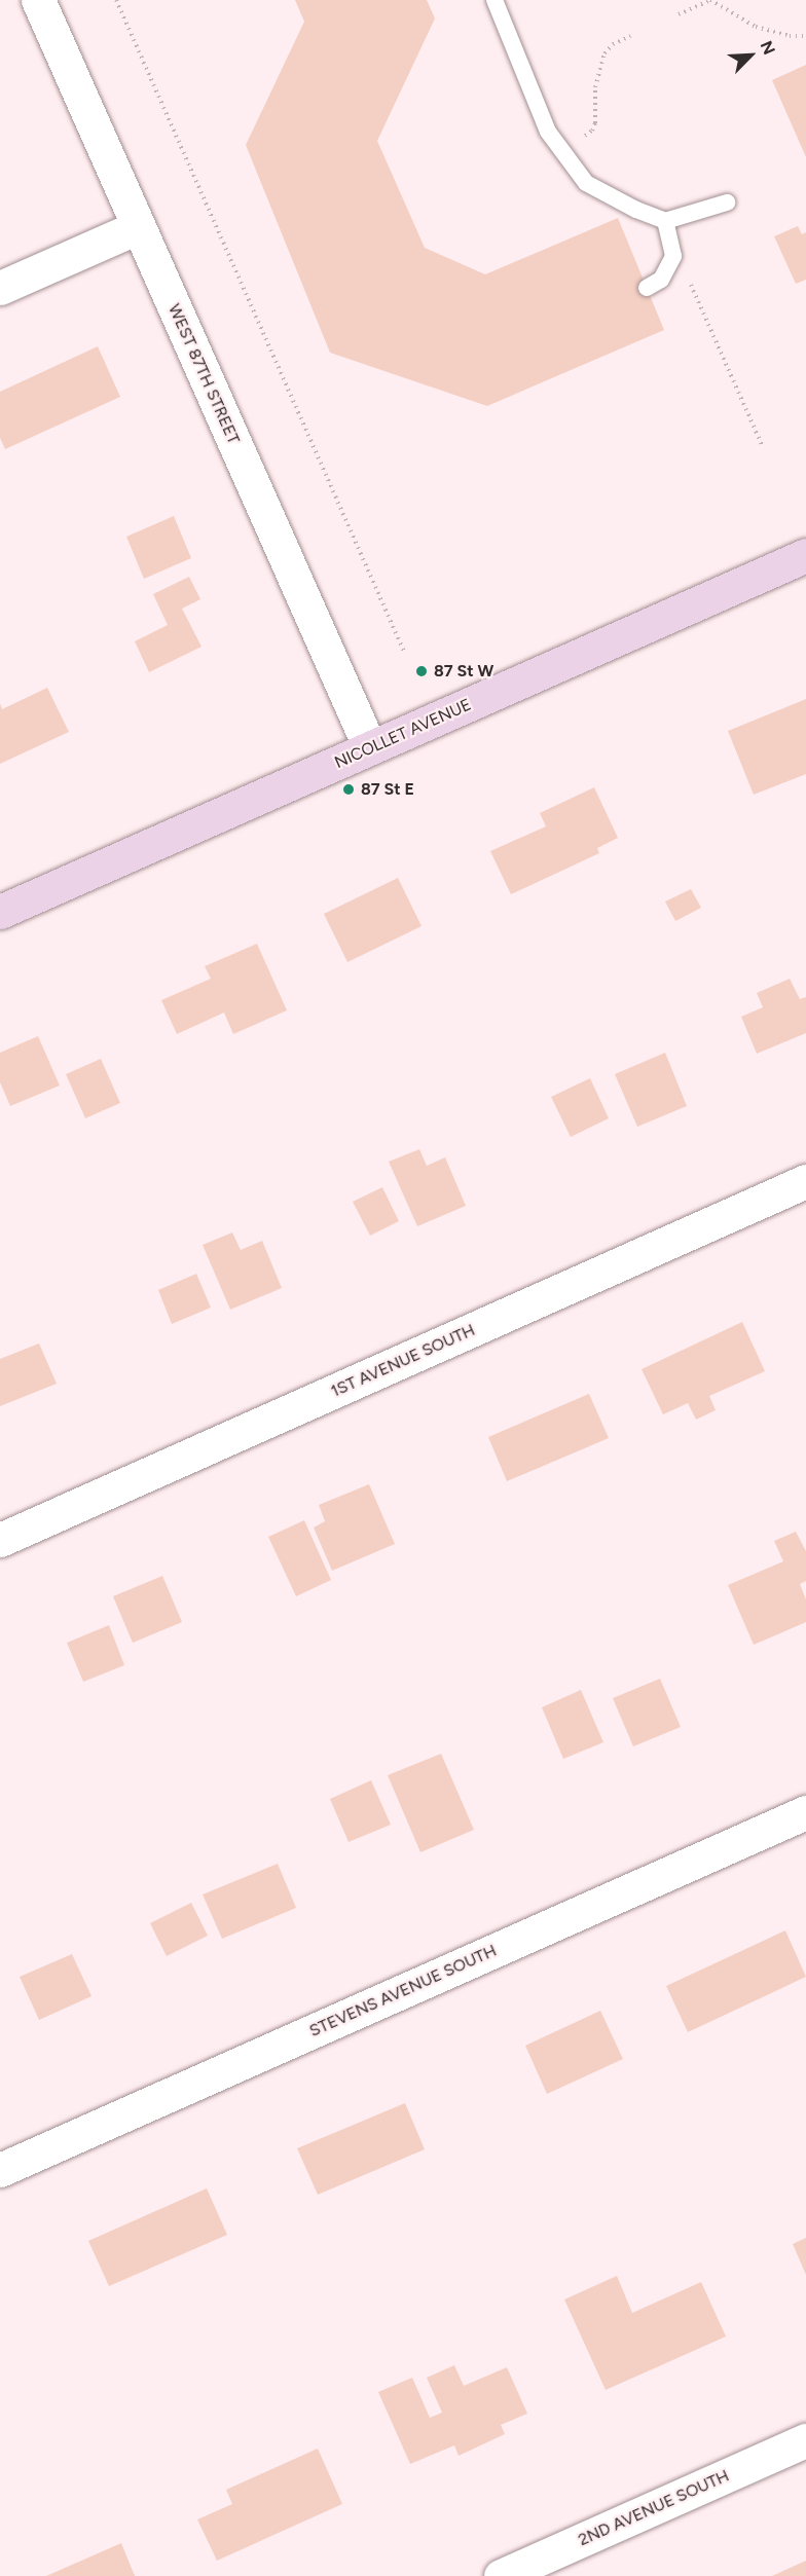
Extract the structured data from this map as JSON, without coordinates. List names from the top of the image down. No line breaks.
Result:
{"streets":{"main road":["NICOLLET AVENUE"],"street":["WEST 87TH STREET","1ST AVENUE SOUTH","STEVENS AVENUE SOUTH","2ND AVENUE SOUTH"]},"crossings":[["WEST 87TH STREET","NICOLLET AVENUE"]],"places":["87 St W","87 St E"],"north":"top right"}
